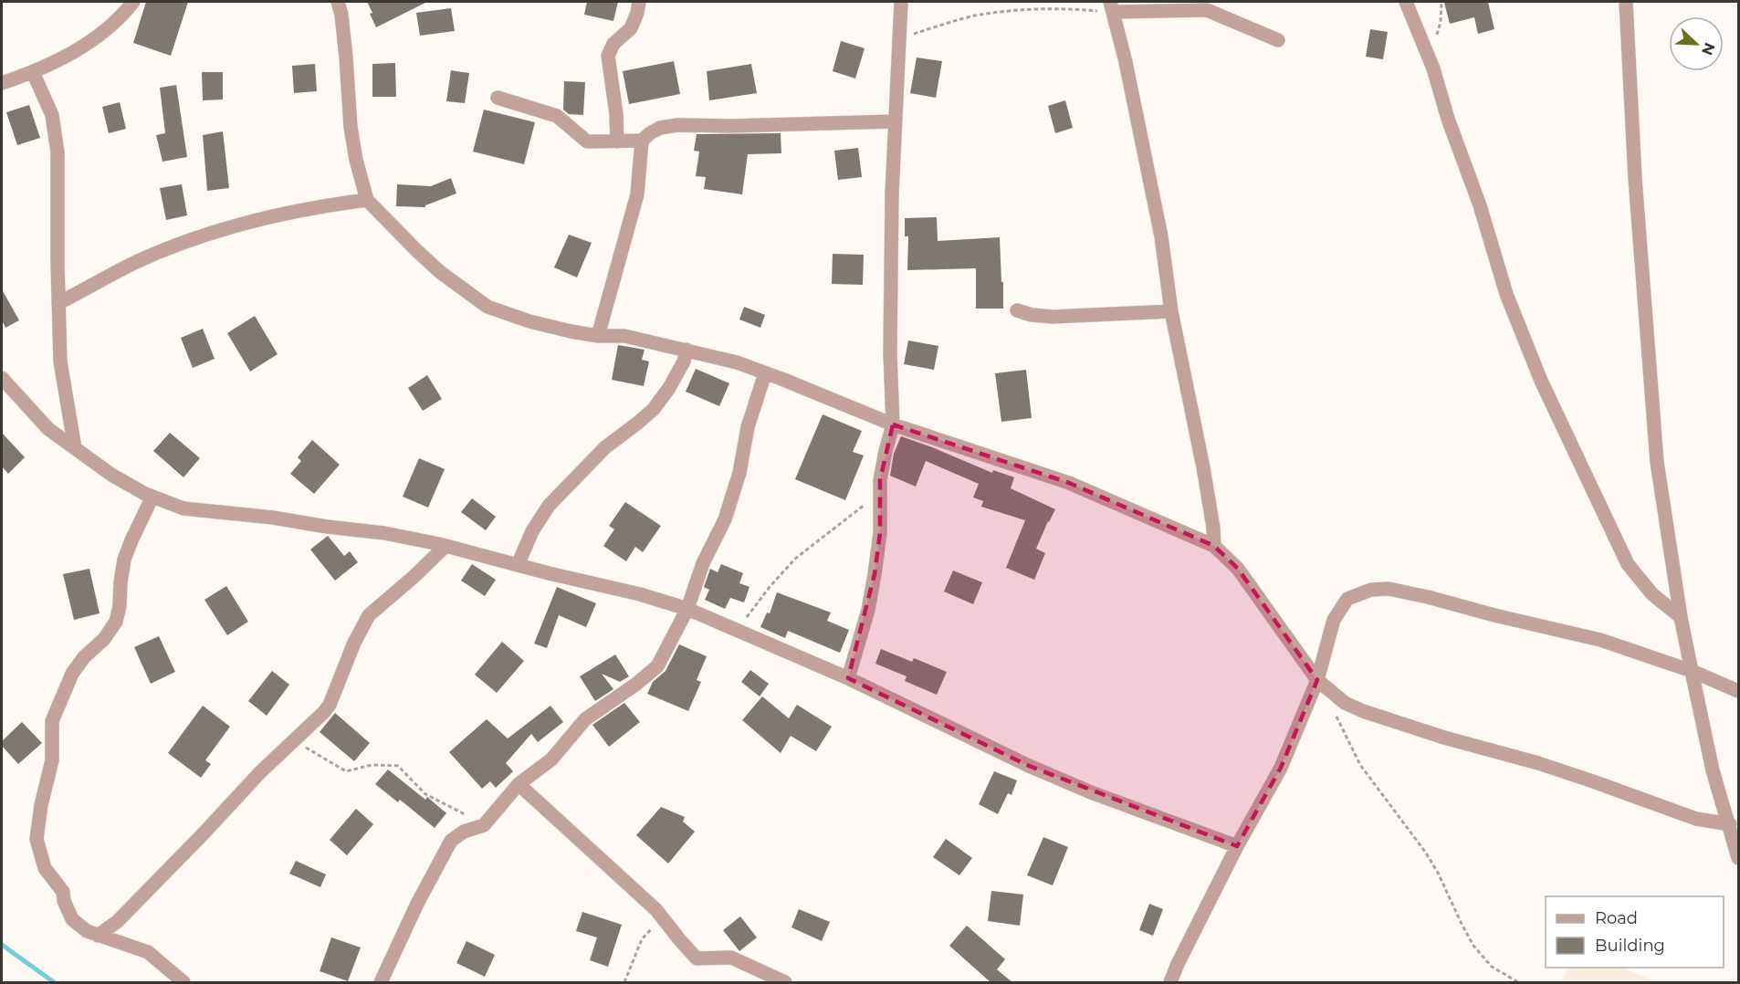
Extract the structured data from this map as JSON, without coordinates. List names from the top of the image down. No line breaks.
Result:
{"legend":["Road","Building"],"north":"bottom right"}
